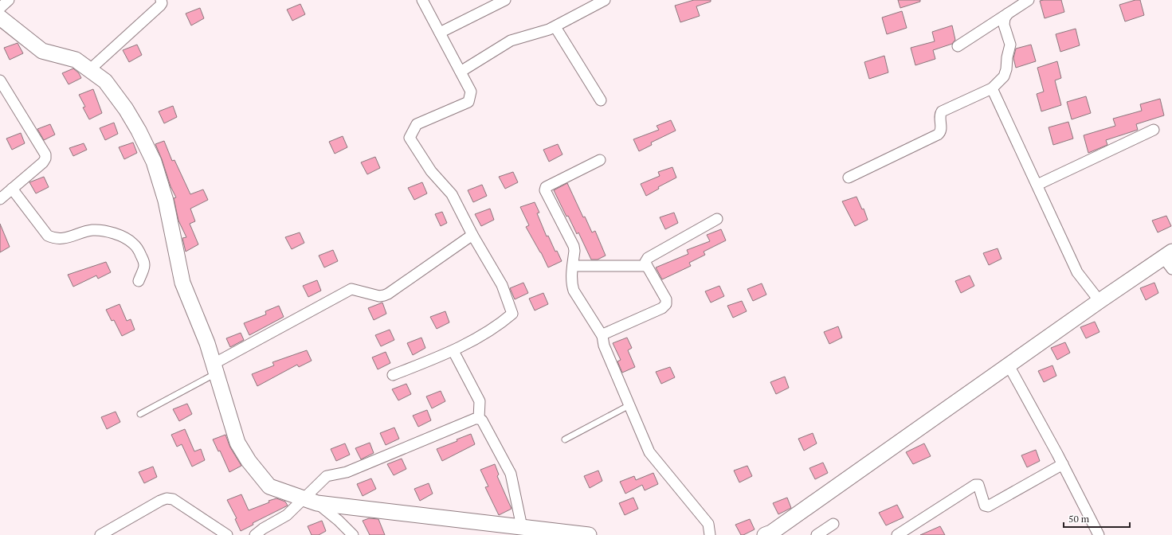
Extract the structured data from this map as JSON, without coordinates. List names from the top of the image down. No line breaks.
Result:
{"scale_bar":"50 m"}
